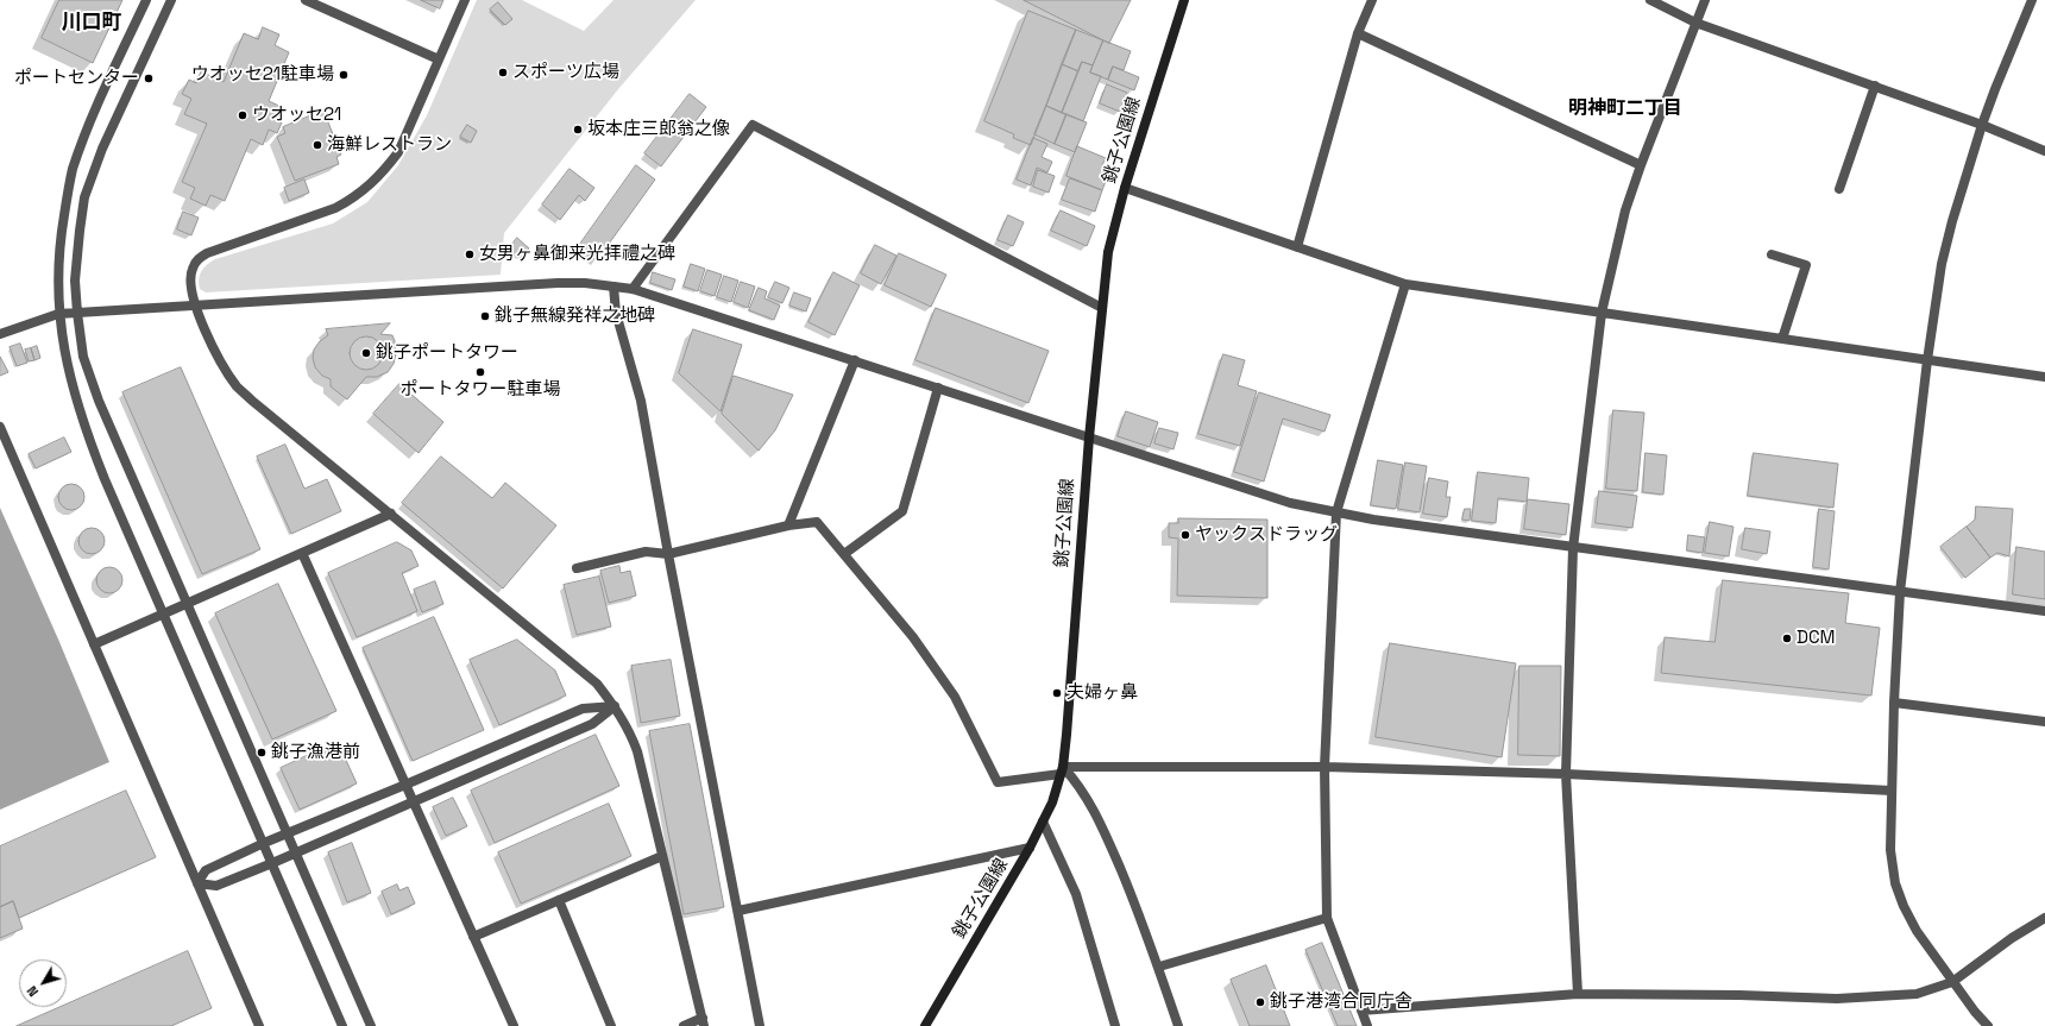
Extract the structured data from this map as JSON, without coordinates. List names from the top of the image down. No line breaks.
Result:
{"streets":{"main road":["銚子公園線"]},"districts":["川口町","明神町二丁目"],"places":["スポーツ広場","ウオッセ21駐車場","ポートセンター","ウオッセ21","坂本庄三郎翁之像","海鮮レストラン","女男ヶ鼻御来光拝禮之碑","銚子無線発祥之地碑","銚子ポートタワー","ポートタワー駐車場","ヤックスドラッグ","DCM","夫婦ヶ鼻","銚子漁港前","銚子港湾合同庁舎"],"north":"bottom left"}
